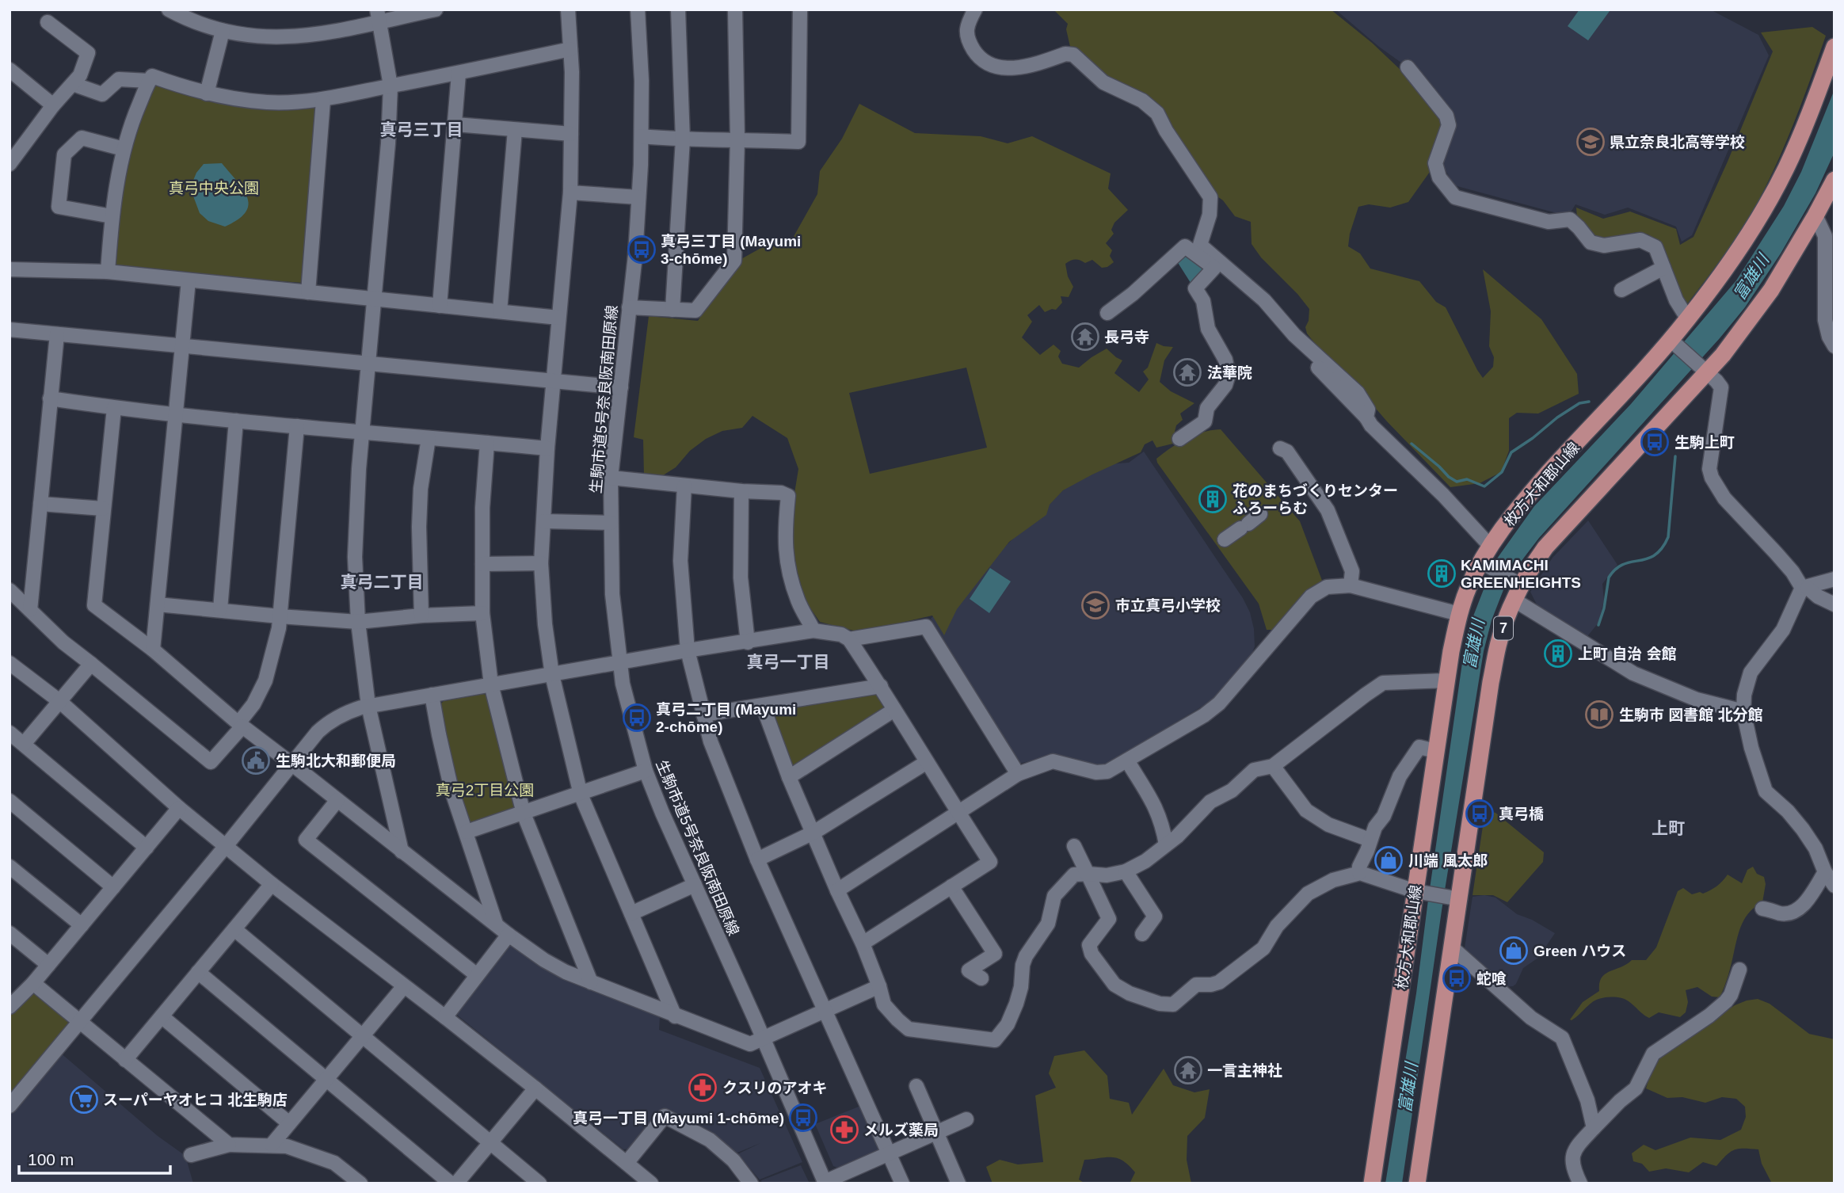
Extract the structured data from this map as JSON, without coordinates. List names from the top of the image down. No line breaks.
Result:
{"streets":{"main road":["枚方大和郡山線","7"],"street":["生駒市道5号奈良阪南田原線"]},"districts":["真弓三丁目","真弓二丁目","真弓一丁目","上町"],"water":["富雄川"],"parks":["真弓中央公園","真弓2丁目公園"],"places":{"school or university":["県立奈良北高等学校","市立真弓小学校"],"bus stop":["真弓三丁目 (Mayumi 3-chōme)","生駒上町","真弓二丁目 (Mayumi 2-chōme)","真弓橋","蛇喰","真弓一丁目 (Mayumi 1-chōme)"],"temple":["長弓寺","法華院","一言主神社"],"building":["花のまちづくりセンター ふろーらむ","KAMIMACHI GREENHEIGHTS","上町 自治 会館"],"library":["生駒市 図書館 北分館"],"public building":["生駒北大和郵便局"],"shop":["川端 風太郎","Green ハウス"],"pharmacy":["クスリのアオキ","メルズ薬局"],"supermarket":["スーパーヤオヒコ 北生駒店"]},"scale_bar":"100 m"}
